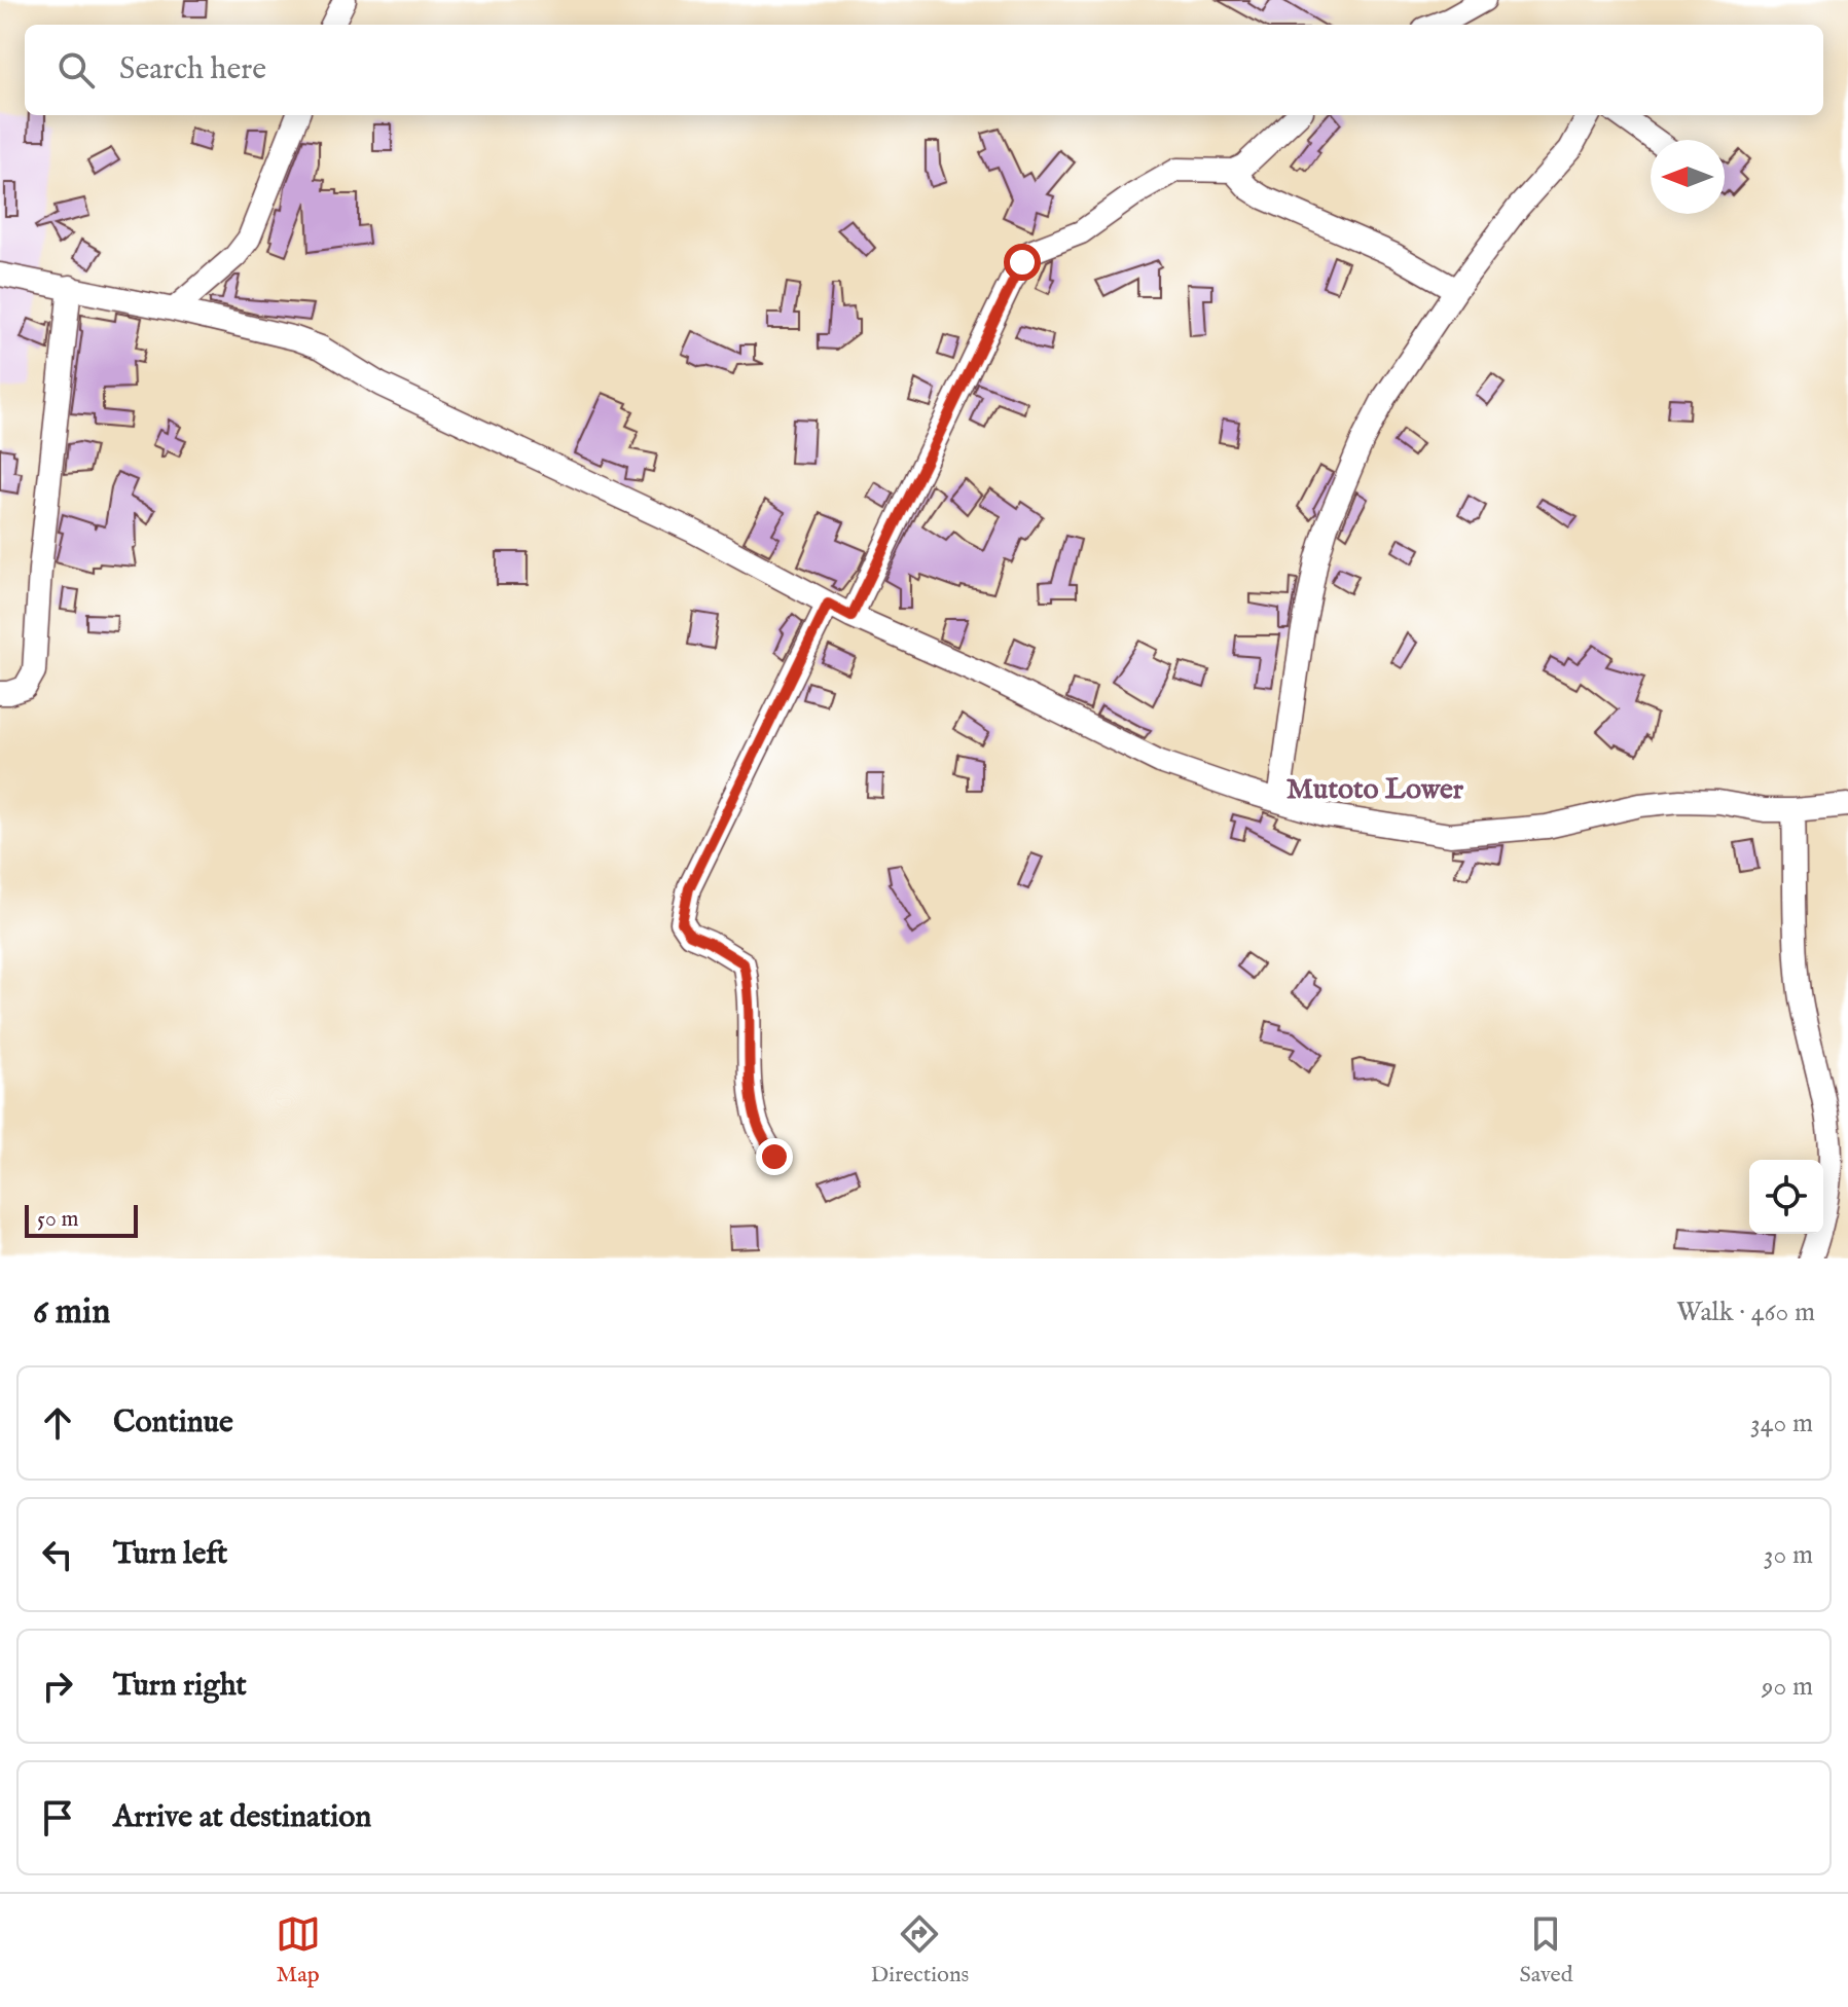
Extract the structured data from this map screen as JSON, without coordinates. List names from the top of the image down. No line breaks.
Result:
{"districts":["Mutoto Lower"],"scale_bar":"50 m","north":"left","page":{"search":"Search here","scale":"50 m","heading":["6 min","Walk · 460 m"],"list":[["Continue","340 m"],["Turn left","30 m"],["Turn right","90 m"],"Arrive at destination"],"nav":["Map","Directions","Saved"]}}
